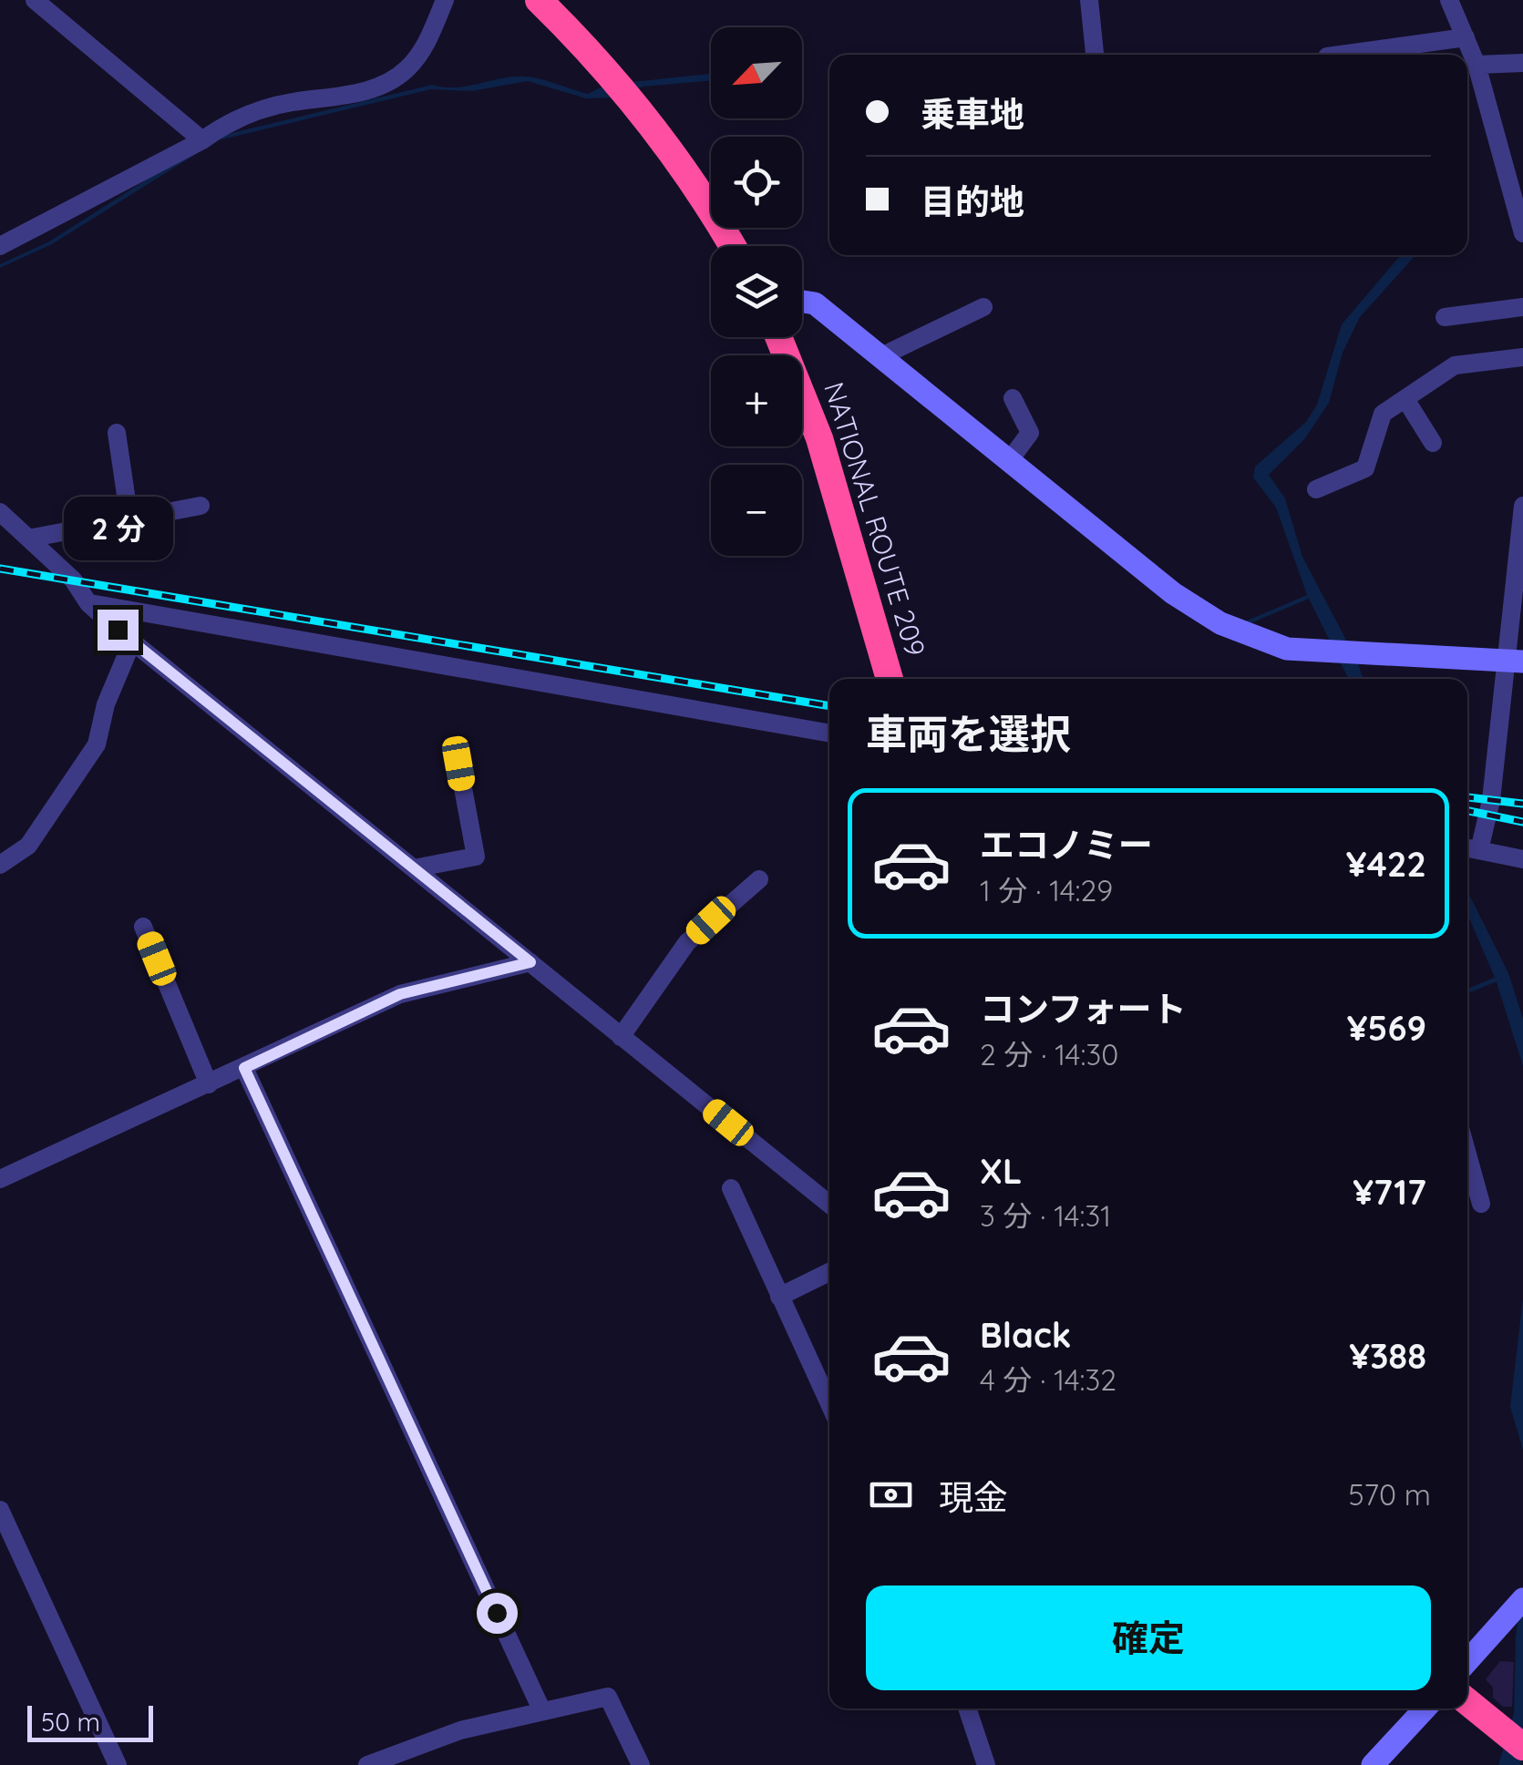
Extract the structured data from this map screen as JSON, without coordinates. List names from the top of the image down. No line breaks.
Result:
{"streets":{"highway":["NATIONAL ROUTE 209"]},"scale_bar":"50 m","north":"bottom left","page":{"map_buttons":["+","−"],"banner":["乗車地","目的地"],"bubble":"2 分","heading":"車両を選択","list":[{"name":"エコノミー","note":"1 分 · 14:29","value":"¥422"},{"name":"コンフォート","note":"2 分 · 14:30","value":"¥569"},{"name":"XL","note":"3 分 · 14:31","value":"¥717"},{"name":"Black","note":"4 分 · 14:32","value":"¥388"}],"pay":["現金","570 m"],"buttons":"確定","scale":"50 m"}}
